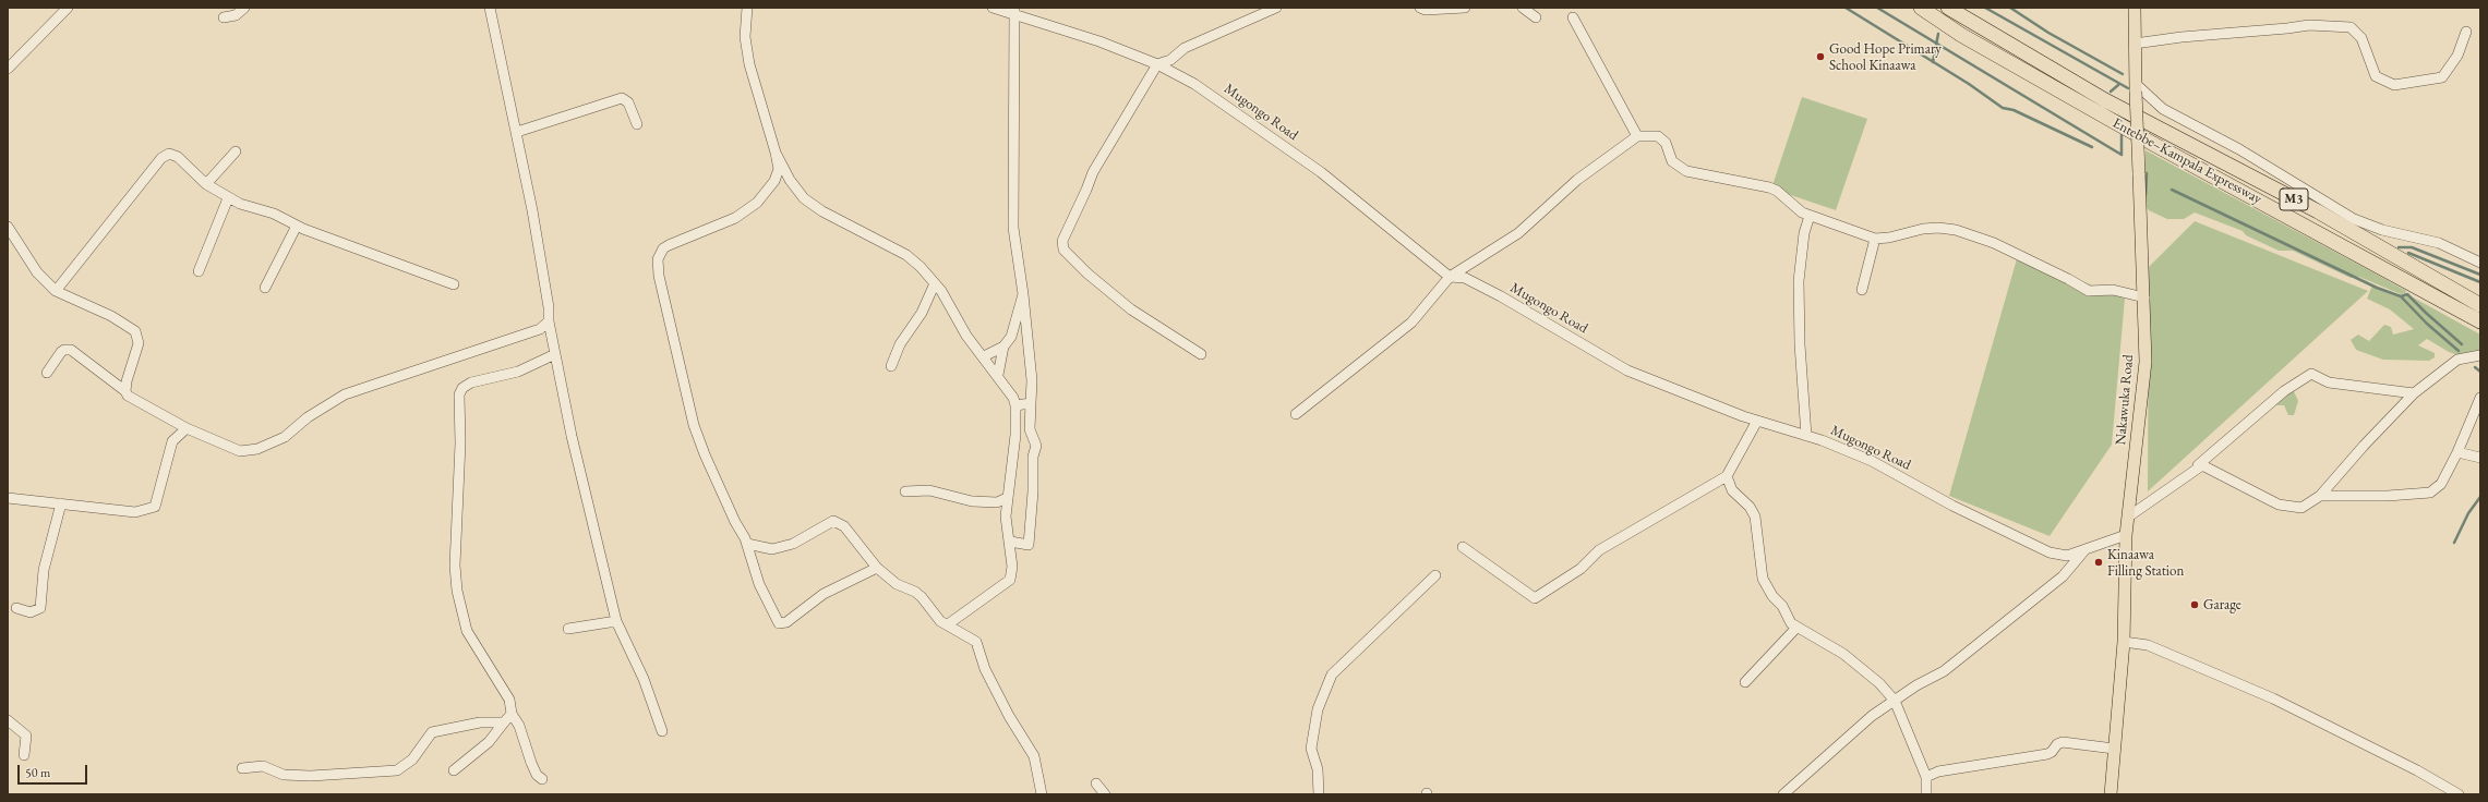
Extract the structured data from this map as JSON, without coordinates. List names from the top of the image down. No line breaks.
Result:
{"streets":{"highway":["Entebbe–Kampala Expressway","M3"],"main road":["Nakawuka Road"],"street":["Mugongo Road"]},"crossings":[["Mugongo Road","Nakawuka Road"]],"places":["Good Hope Primary School Kinaawa","Kinaawa Filling Station","Garage"],"scale_bar":"50 m"}
